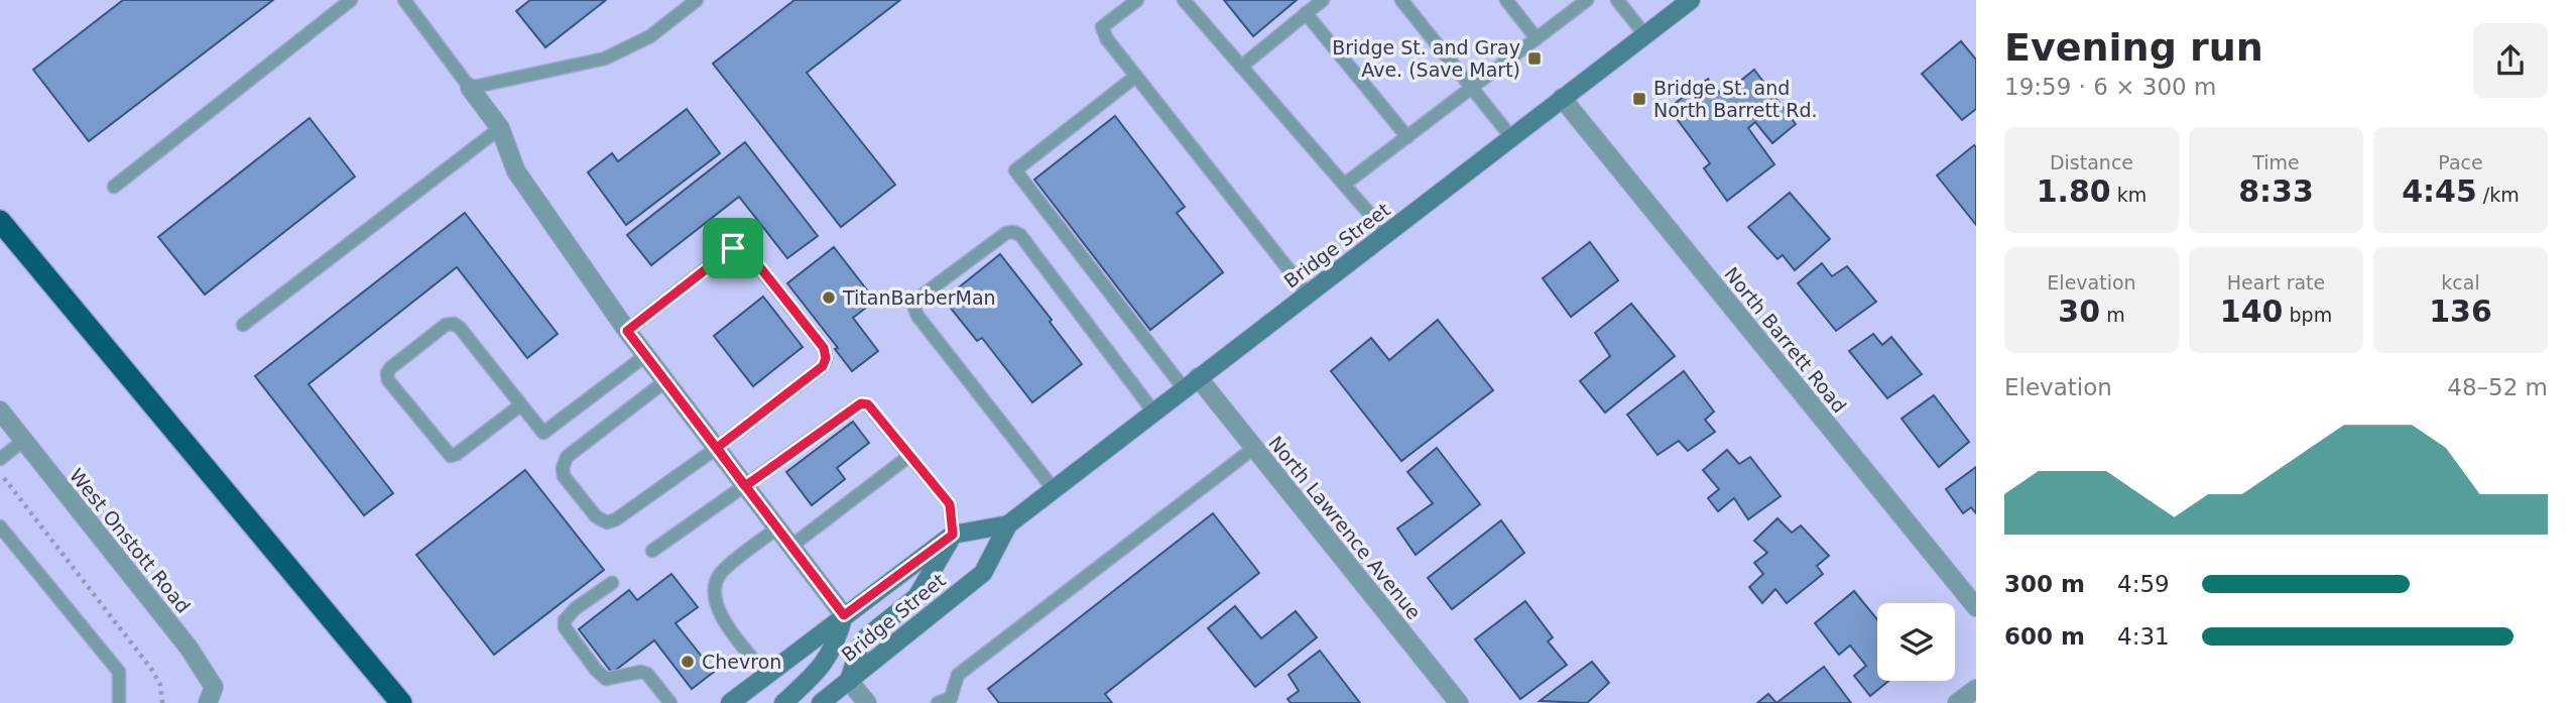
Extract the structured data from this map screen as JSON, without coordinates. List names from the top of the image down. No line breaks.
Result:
{"streets":{"main road":["Bridge Street"],"street":["North Barrett Road","North Lawrence Avenue","West Onstott Road"]},"crossings":[["Bridge Street","North Barrett Road"],["Bridge Street","North Lawrence Avenue"]],"places":{"transit":["Bridge St. and Gray Ave. (Save Mart)","Bridge St. and North Barrett Rd."],"other":["TitanBarberMan","Chevron"]},"page":{"heading":["Evening run","19:59 · 6 × 300 m"],"stats":[["Distance","1.80 km"],["Time","8:33"],["Pace","4:45 /km"],["Elevation","30 m"],["Heart rate","140 bpm"],["kcal","136"]],"chart":["Elevation","48–52 m"],"list":[{"name":"300 m","note":"4:59"},{"name":"600 m","note":"4:31"}]}}
